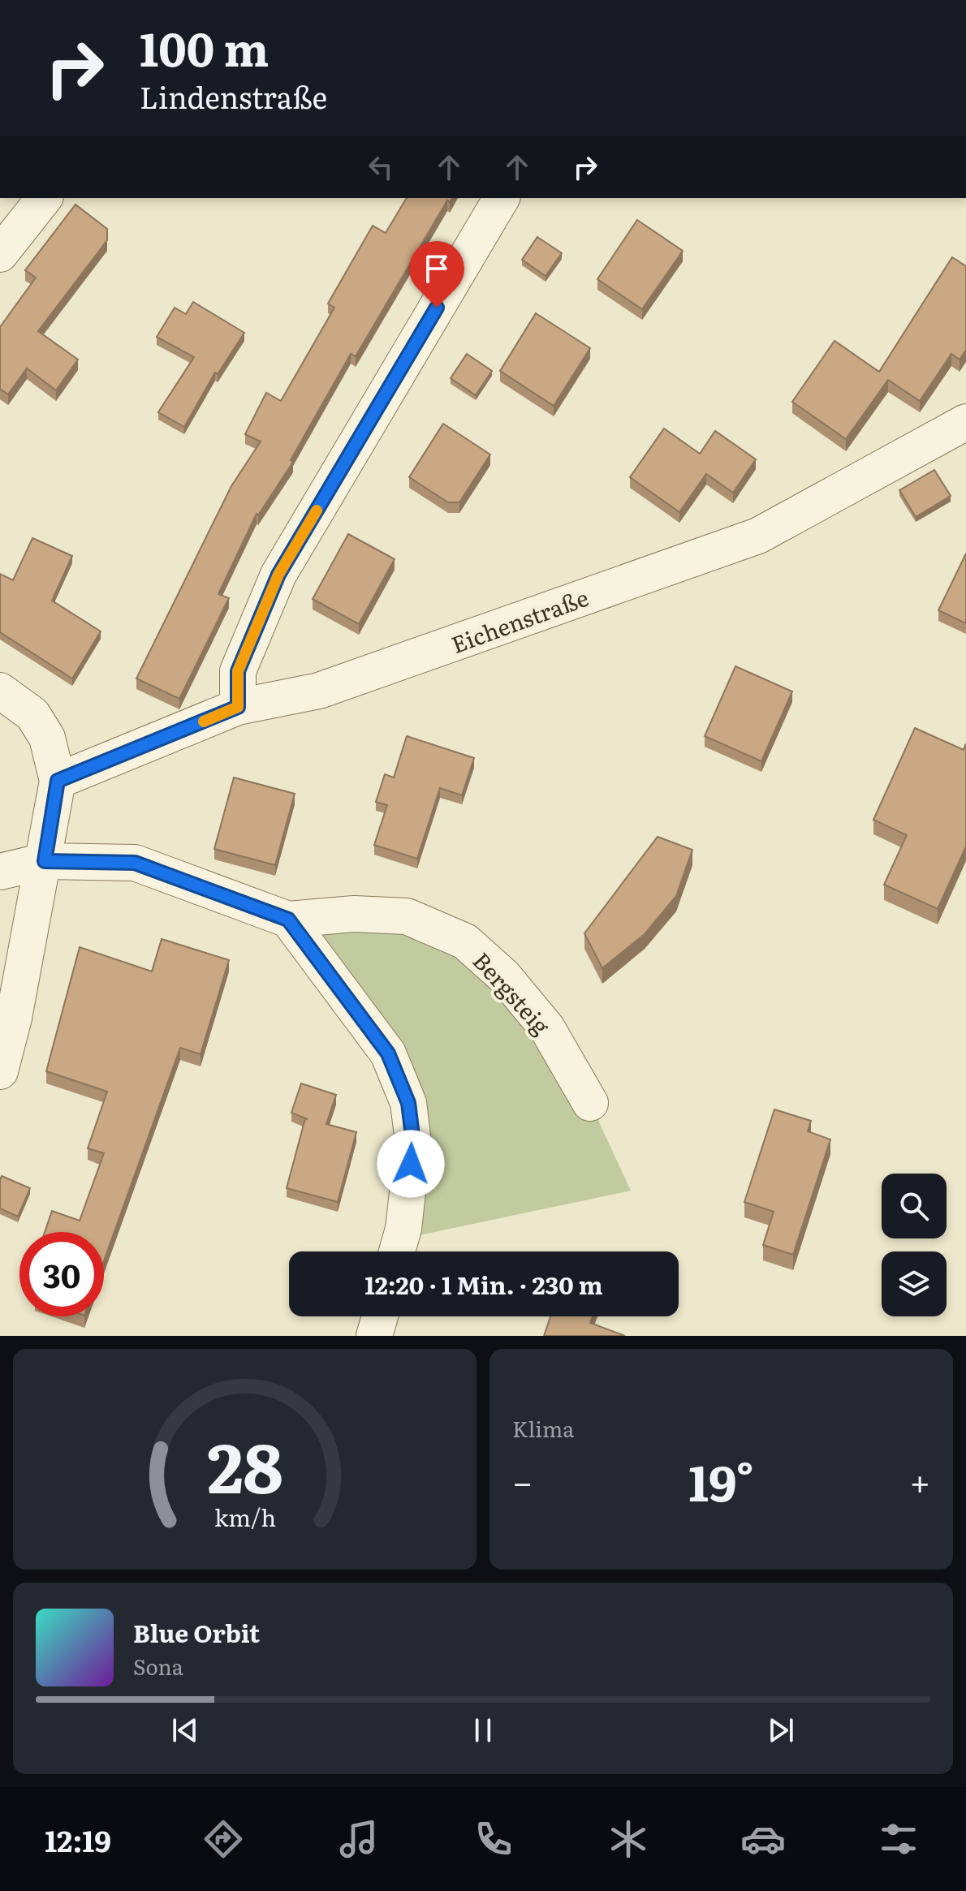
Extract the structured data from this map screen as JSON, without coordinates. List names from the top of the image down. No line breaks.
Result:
{"streets":{"street":["Eichenstraße","Bergsteig"]},"page":{"turn":["100 m","Lindenstraße"],"limit":"30","trip":"12:20 · 1 Min. · 230 m","tile":"Klima","heat":["−","19°","+"],"song":["Blue Orbit","Sona"],"tabs":"12:19","gauge":["28","km/h"]}}
